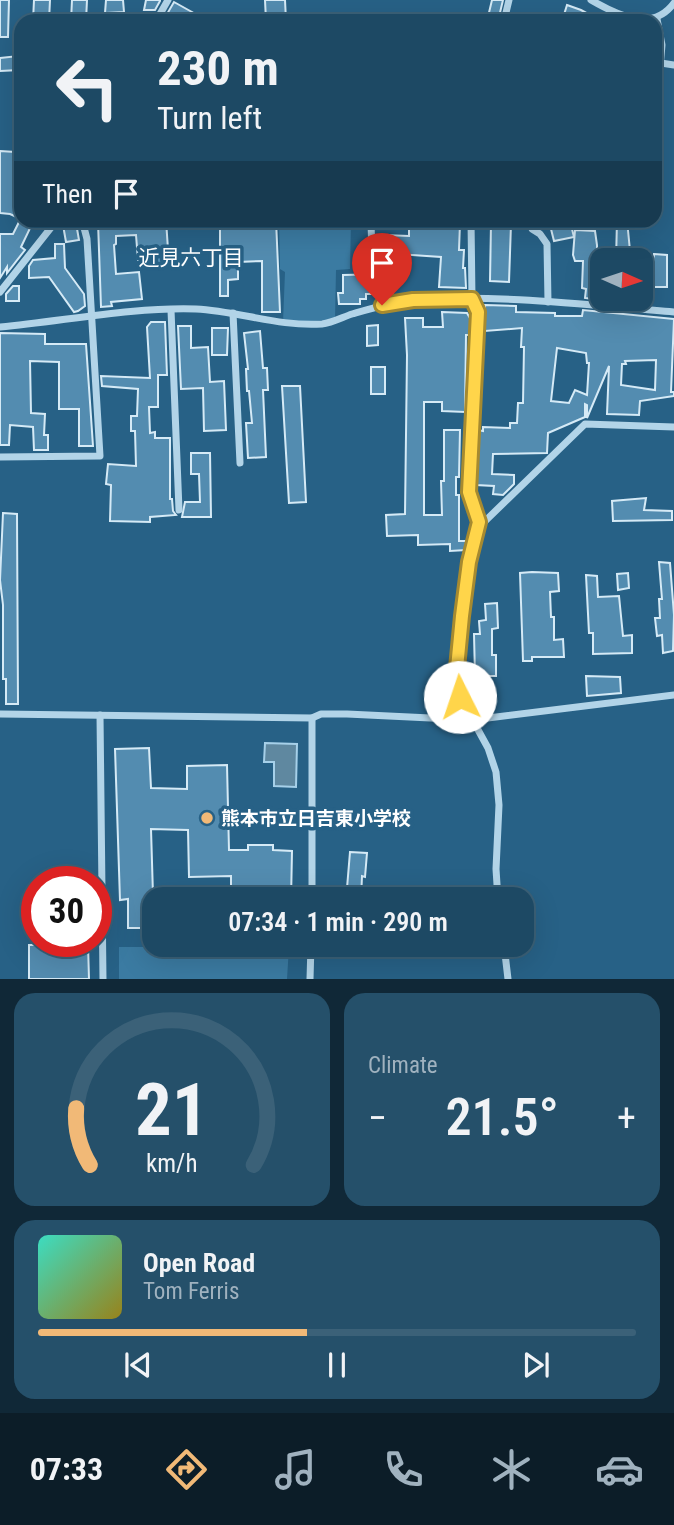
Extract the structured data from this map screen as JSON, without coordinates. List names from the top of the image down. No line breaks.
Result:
{"districts":["近見六丁目"],"places":["熊本市立日吉東小学校"],"north":"right","page":{"turn":["230 m","Turn left"],"then":"Then","limit":"30","trip":"07:34 · 1 min · 290 m","tile":"Climate","heat":["−","21.5°","+"],"song":["Open Road","Tom Ferris"],"tabs":"07:33","gauge":["21","km/h"]}}
